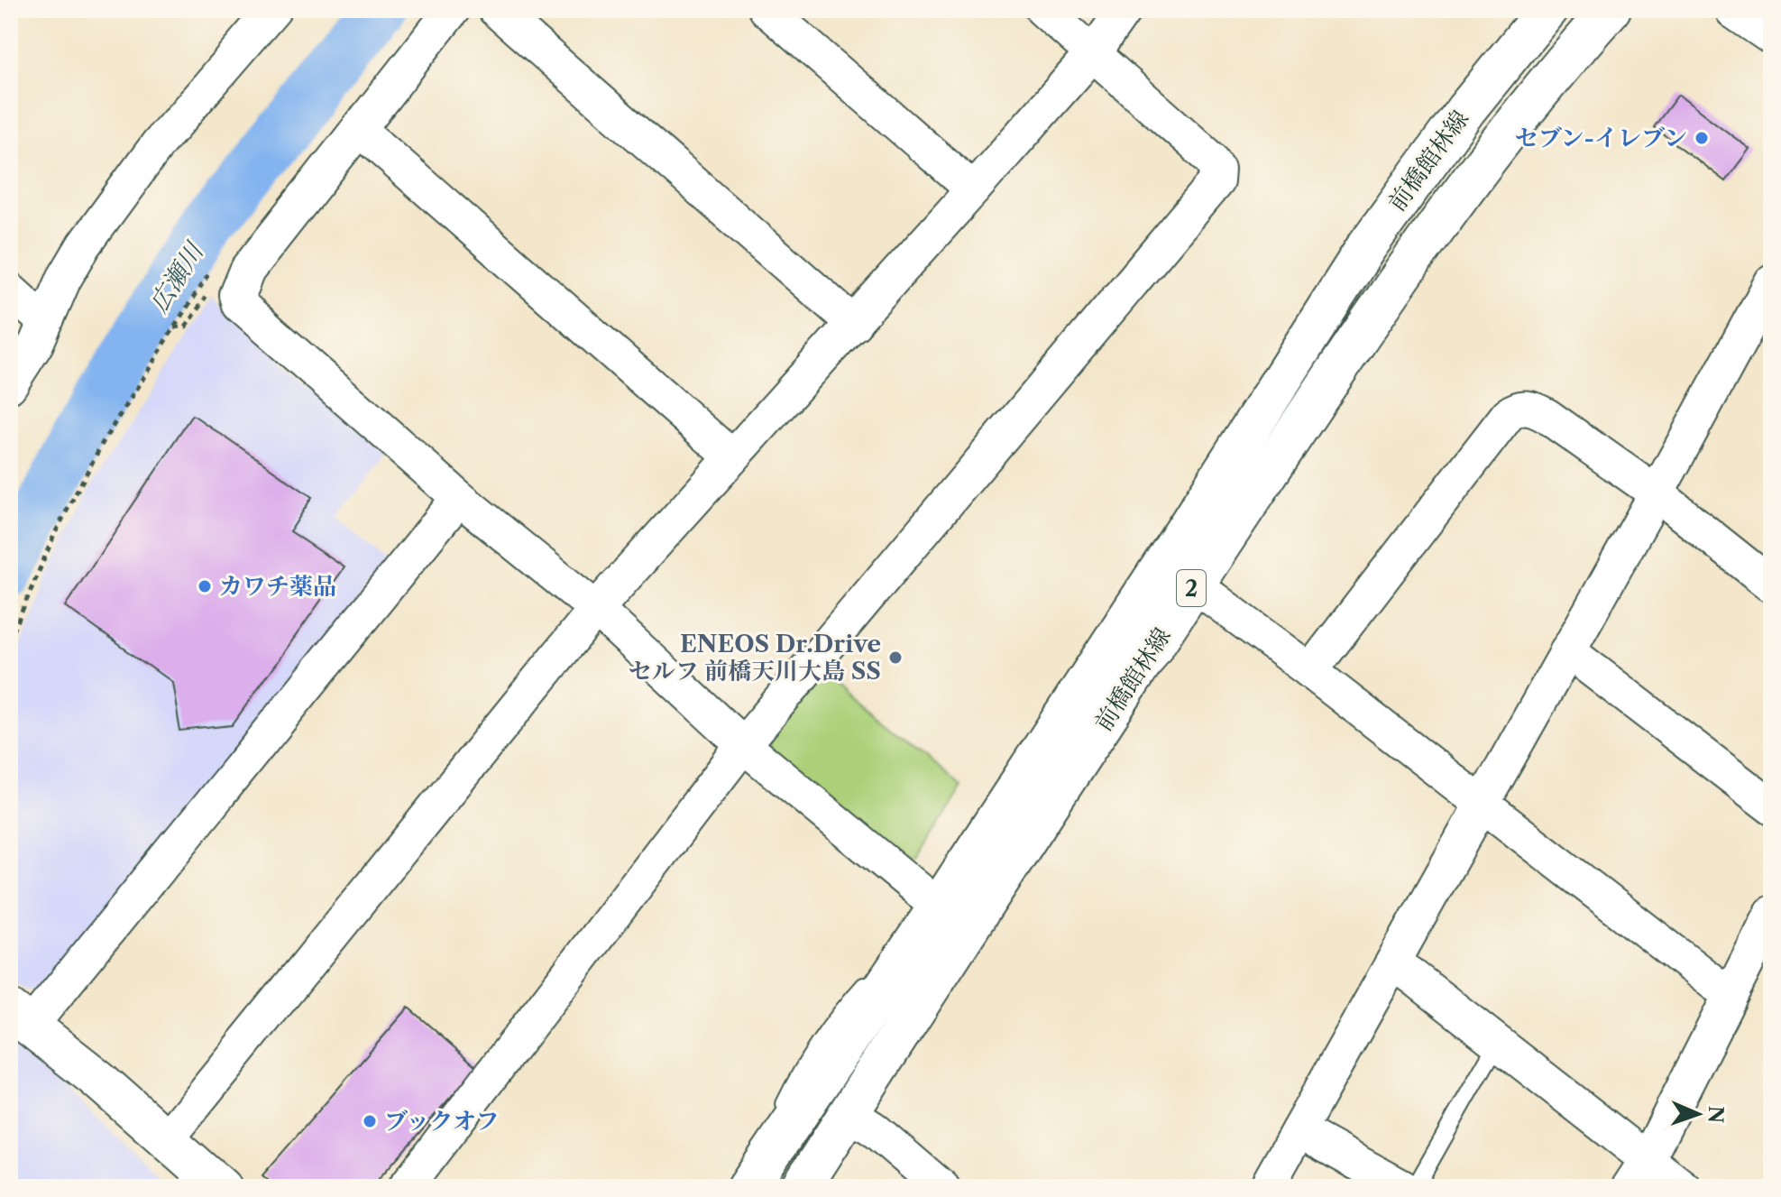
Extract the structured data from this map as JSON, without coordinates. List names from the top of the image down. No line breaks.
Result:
{"streets":{"main road":["前橋館林線","2"]},"water":["広瀬川"],"places":["セブン-イレブン","カワチ薬品","ENEOS Dr.Drive セルフ 前橋天川大島 SS","ブックオフ"],"north":"right"}
